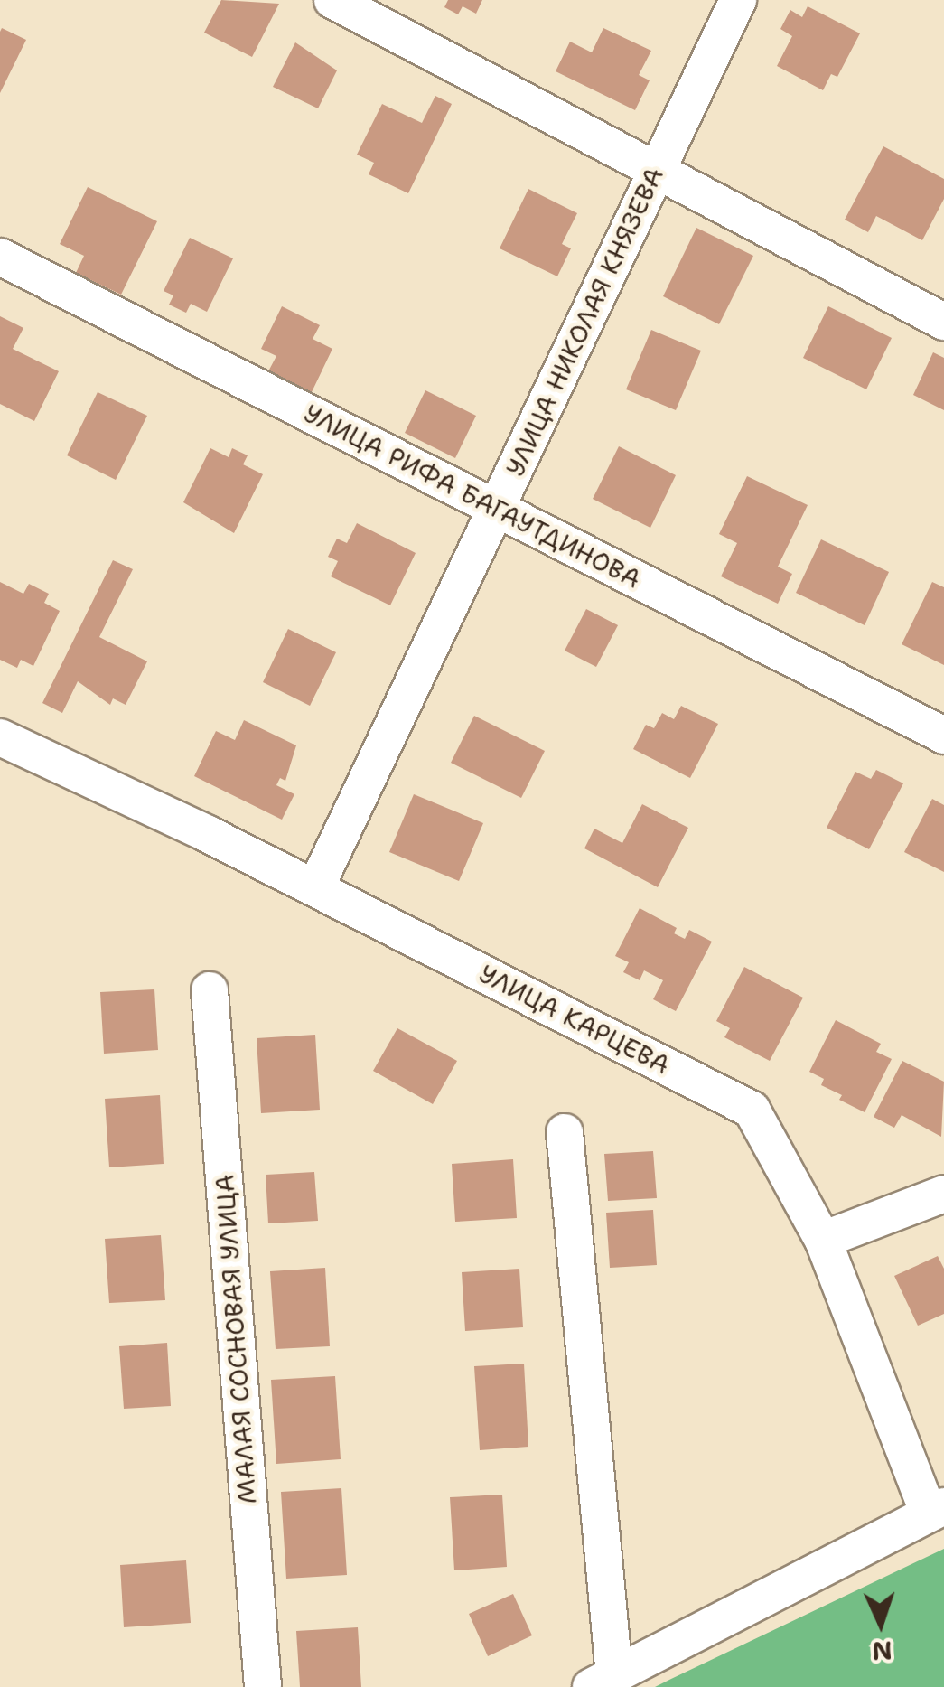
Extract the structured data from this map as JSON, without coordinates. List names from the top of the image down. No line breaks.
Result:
{"streets":{"street":["УЛИЦА НИКОЛАЯ КНЯЗЕВА","УЛИЦА РИФА БАГАУТДИНОВА","УЛИЦА КАРЦЕВА","МАЛАЯ СОСНОВАЯ УЛИЦА"]},"crossings":[["УЛИЦА НИКОЛАЯ КНЯЗЕВА","УЛИЦА РИФА БАГАУТДИНОВА"],["УЛИЦА НИКОЛАЯ КНЯЗЕВА","УЛИЦА КАРЦЕВА"]],"north":"bottom"}
